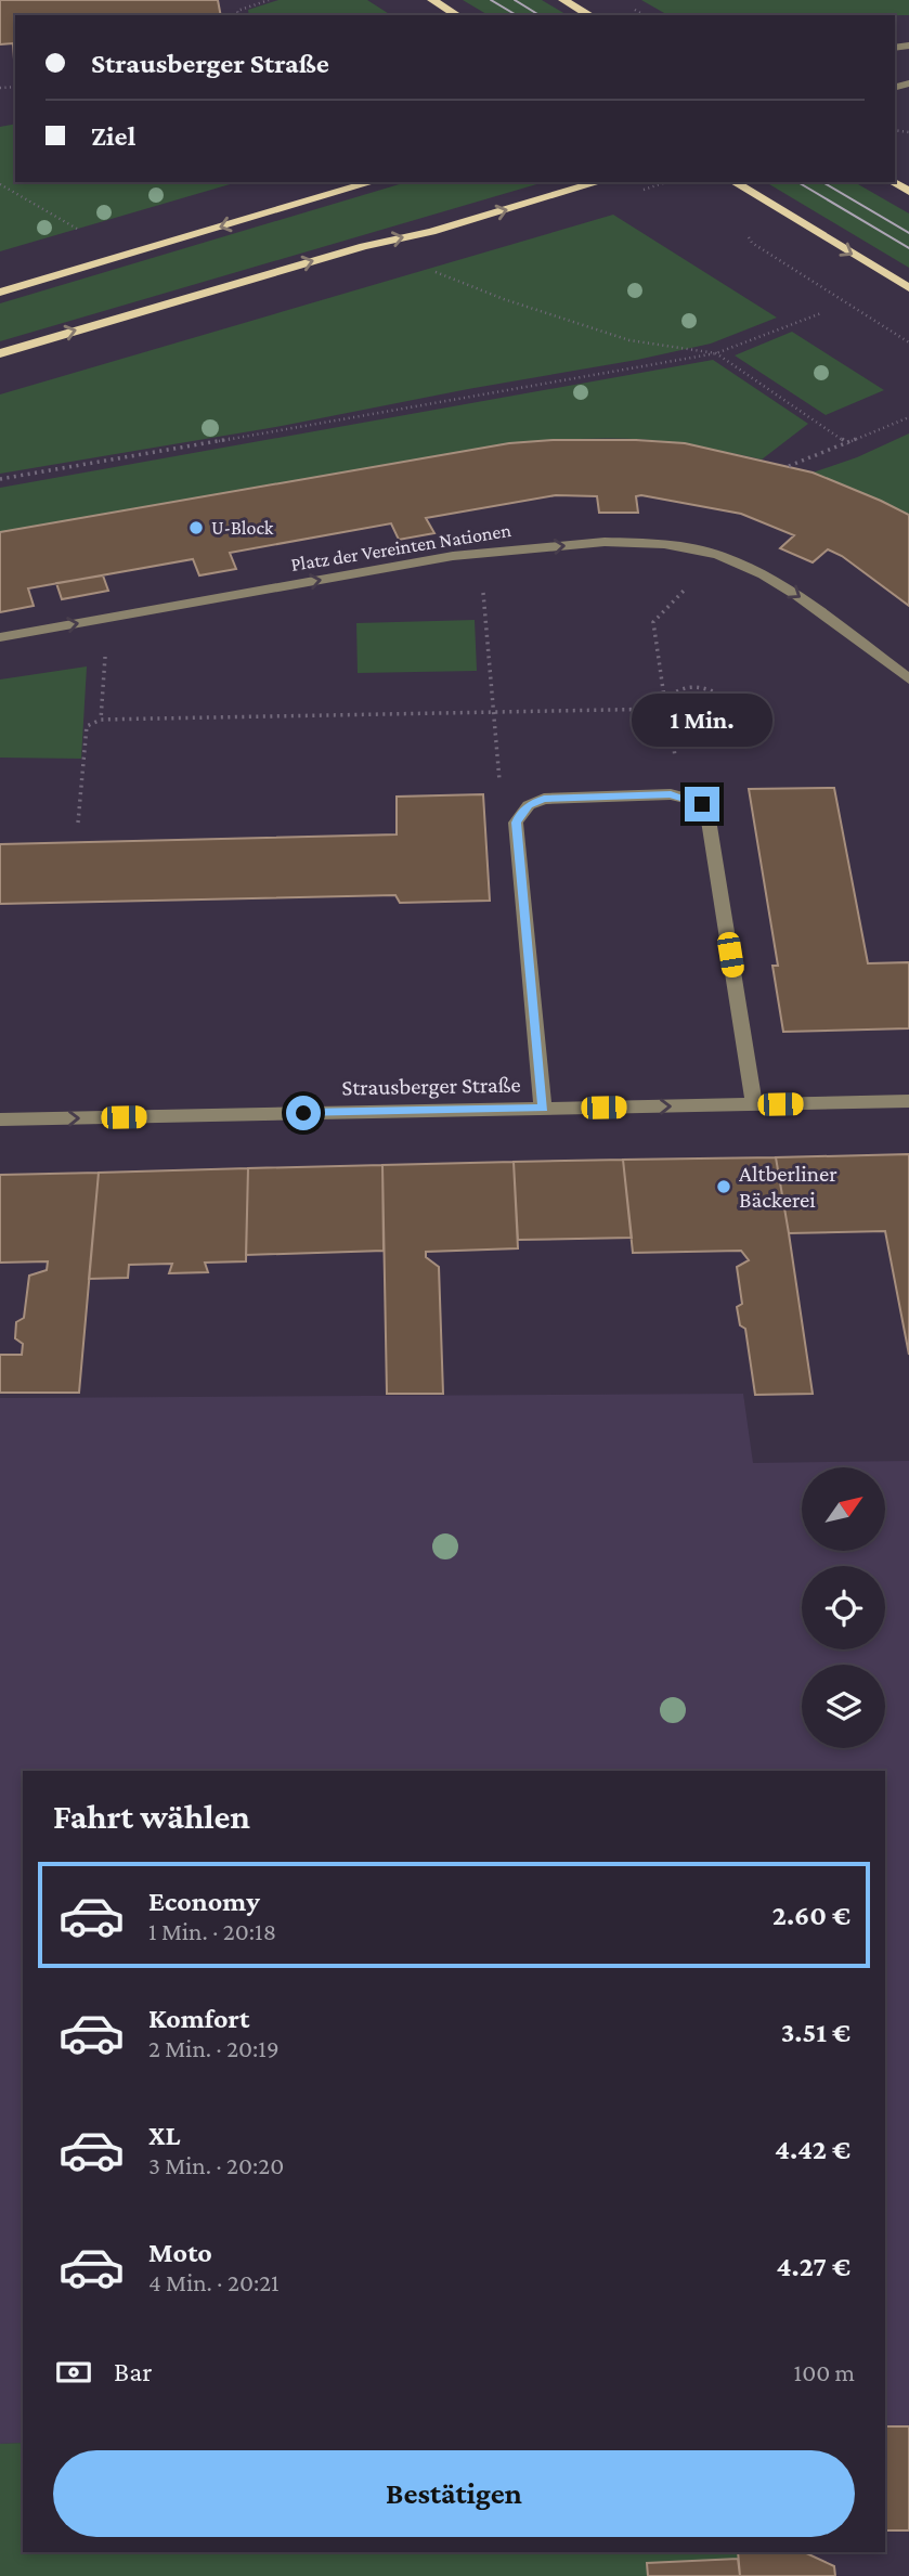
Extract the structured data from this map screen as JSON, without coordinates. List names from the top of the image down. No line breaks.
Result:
{"streets":{"street":["Platz der Vereinten Nationen","Strausberger Straße"]},"one_way":["Platz der Vereinten Nationen","Strausberger Straße"],"places":["U-Block","Altberliner Bäckerei"],"north":"top right","page":{"banner":["Strausberger Straße","Ziel"],"bubble":"1 Min.","heading":"Fahrt wählen","list":[{"name":"Economy","note":"1 Min. · 20:18","value":"2.60 €"},{"name":"Komfort","note":"2 Min. · 20:19","value":"3.51 €"},{"name":"XL","note":"3 Min. · 20:20","value":"4.42 €"},{"name":"Moto","note":"4 Min. · 20:21","value":"4.27 €"}],"pay":["Bar","100 m"],"buttons":"Bestätigen"}}
